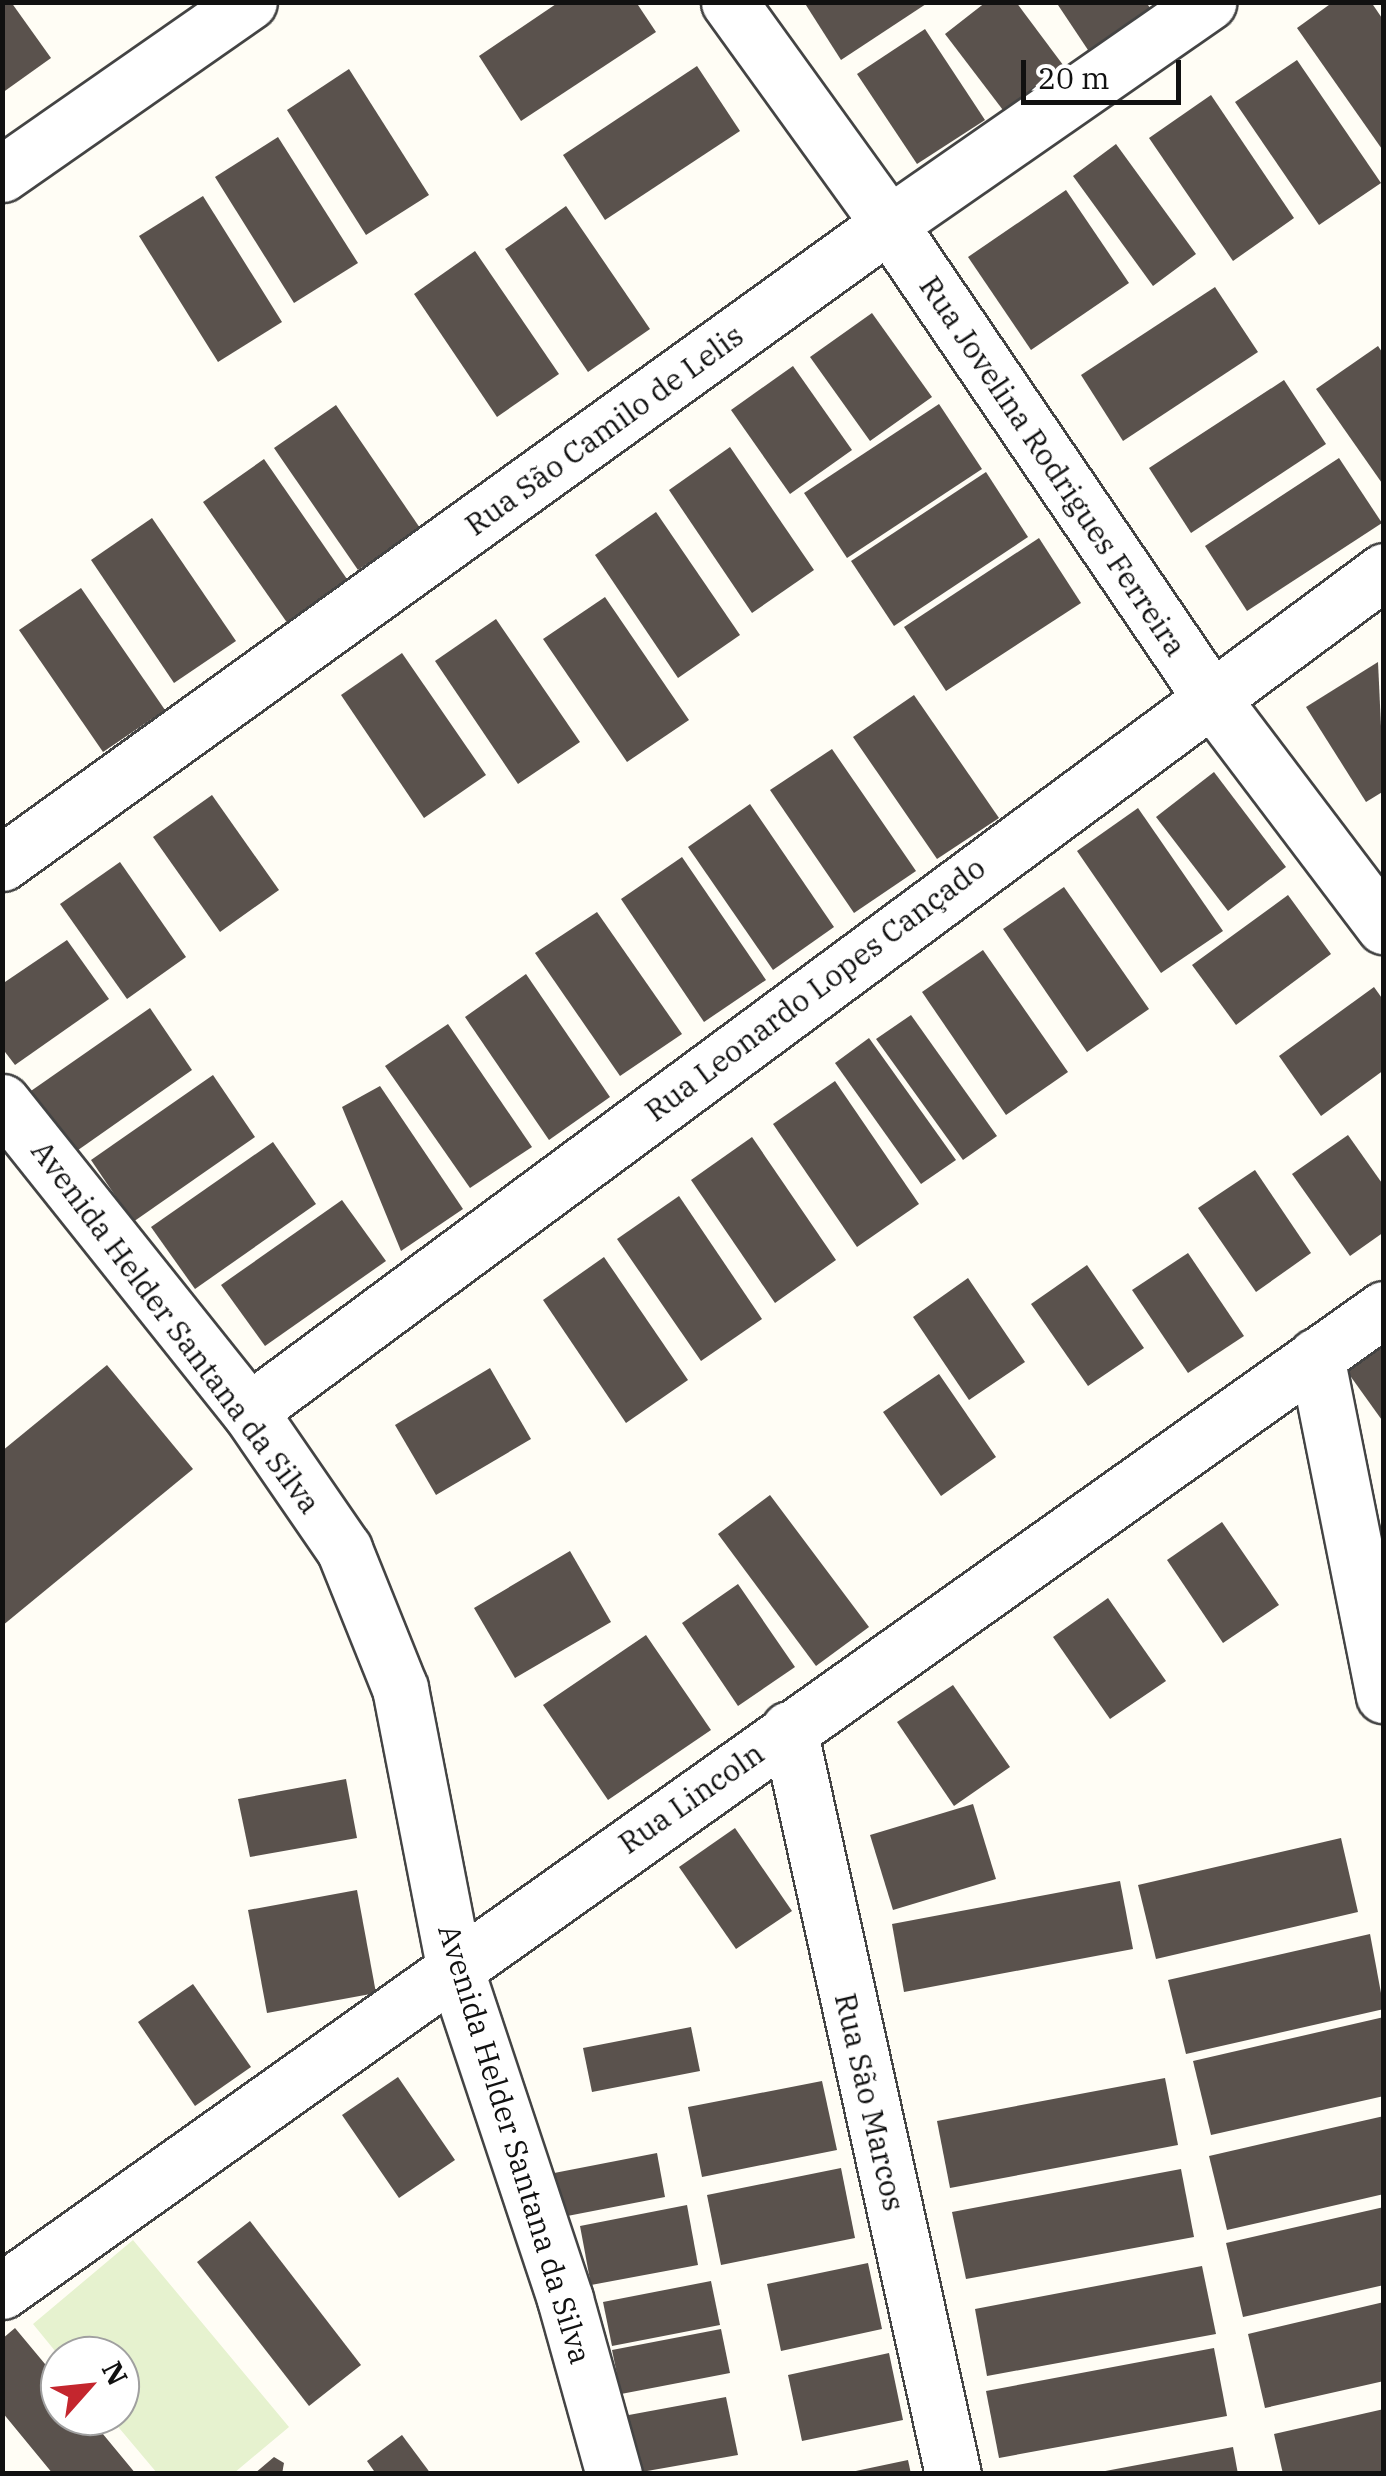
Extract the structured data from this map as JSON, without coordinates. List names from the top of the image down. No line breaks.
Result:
{"streets":{"street":["Rua São Camilo de Lelis","Rua Jovelina Rodrigues Ferreira","Rua Leonardo Lopes Cançado","Avenida Helder Santana da Silva","Rua Lincoln","Rua São Marcos"]},"crossings":[["Rua São Camilo de Lelis","Rua Jovelina Rodrigues Ferreira"],["Rua Jovelina Rodrigues Ferreira","Rua Leonardo Lopes Cançado"],["Rua Leonardo Lopes Cançado","Avenida Helder Santana da Silva"],["Avenida Helder Santana da Silva","Rua Lincoln"],["Rua Lincoln","Rua São Marcos"]],"scale_bar":"20 m","north":"top right"}
